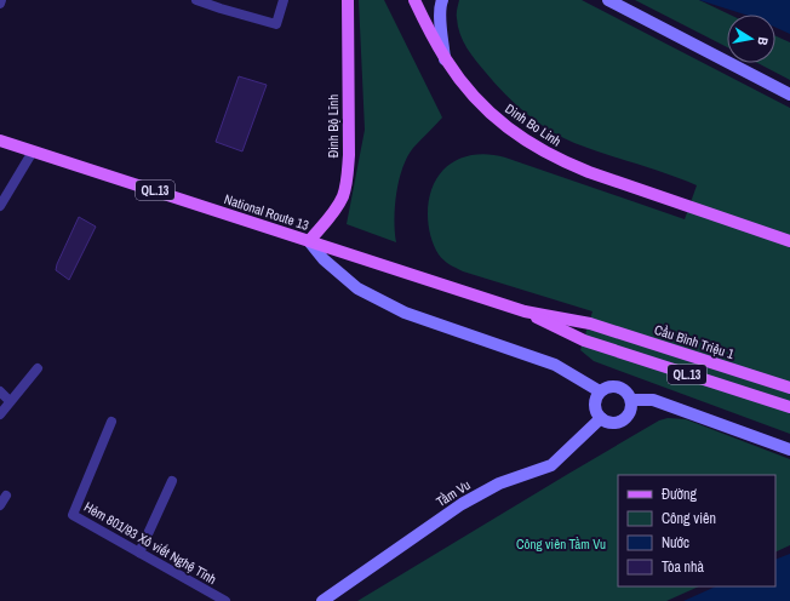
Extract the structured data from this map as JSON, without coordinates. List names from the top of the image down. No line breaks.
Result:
{"streets":{"main road":["Dinh Bo Linh","Đinh Bộ Lĩnh","QL.13","National Route 13","Cầu Bình Triệu 1"],"street":["Tầm Vu"],"lane":["Hẻm 801/93 Xô viết Nghệ Tĩnh"]},"crossings":[["Đinh Bộ Lĩnh","National Route 13"],["National Route 13","Cầu Bình Triệu 1"]],"parks":["Công viên Tầm Vu"],"legend":["Đường","Công viên","Nước","Tòa nhà"],"north":"right"}
